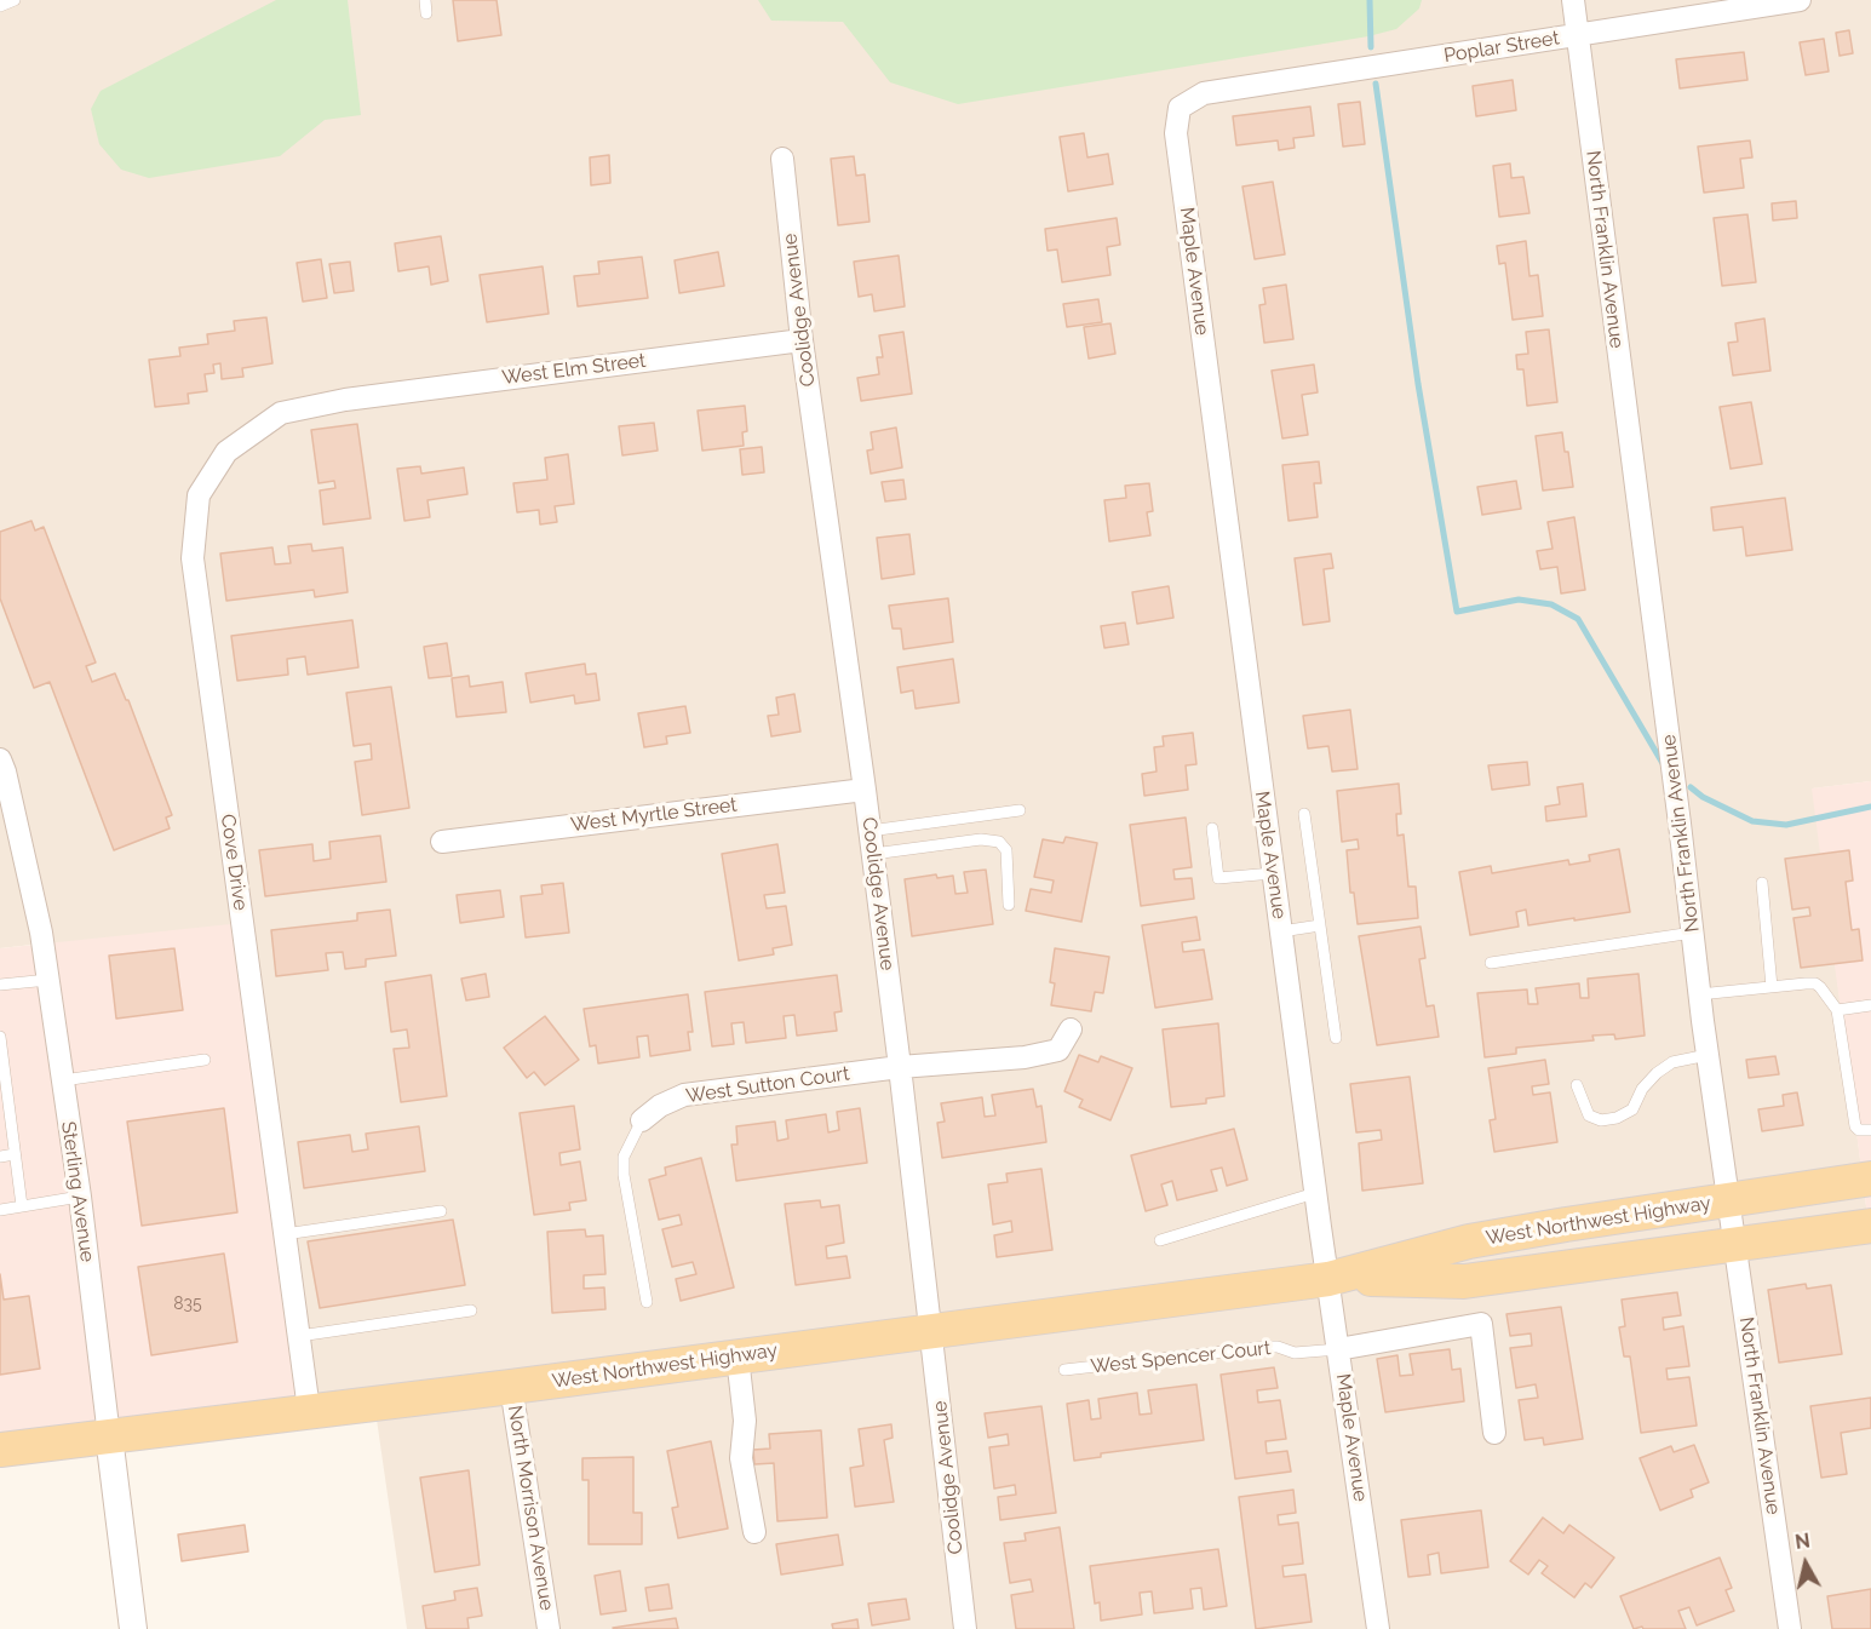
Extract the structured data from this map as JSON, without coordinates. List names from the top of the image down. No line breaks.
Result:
{"streets":{"main road":["West Northwest Highway"],"street":["Poplar Street","North Franklin Avenue","Maple Avenue","Coolidge Avenue","West Elm Street","West Myrtle Street","Cove Drive","West Sutton Court","Sterling Avenue","North Morrison Avenue"],"lane":["West Spencer Court"]},"crossings":[["Poplar Street","North Franklin Avenue"],["Poplar Street","Maple Avenue"],["North Franklin Avenue","West Northwest Highway"],["Maple Avenue","West Northwest Highway"],["Maple Avenue","West Spencer Court"],["Coolidge Avenue","West Elm Street"],["Coolidge Avenue","West Myrtle Street"],["Coolidge Avenue","West Sutton Court"],["Coolidge Avenue","West Northwest Highway"],["West Elm Street","Cove Drive"],["Cove Drive","West Northwest Highway"],["Sterling Avenue","West Northwest Highway"],["West Northwest Highway","North Morrison Avenue"]],"house_numbers":["835"],"north":"top"}
